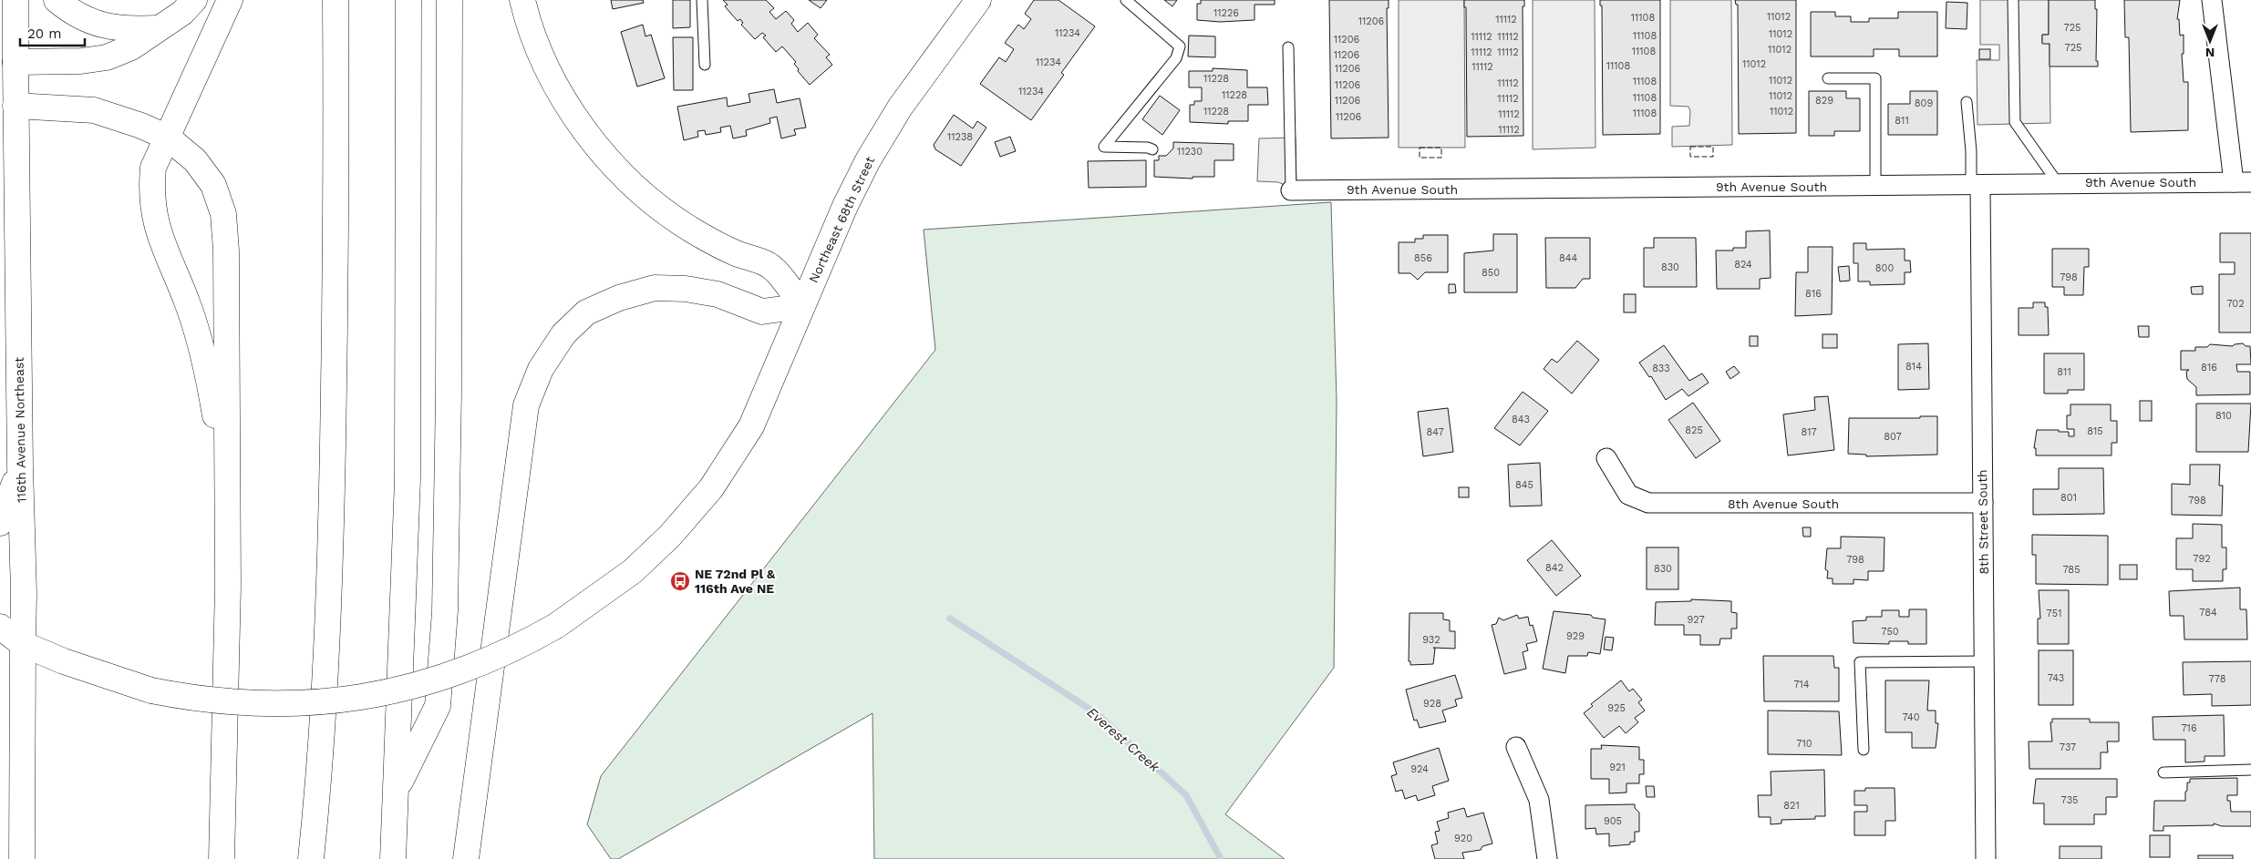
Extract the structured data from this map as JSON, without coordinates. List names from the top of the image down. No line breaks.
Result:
{"streets":{"main road":["Northeast 68th Street","116th Avenue Northeast"],"street":["9th Avenue South","8th Avenue South","8th Street South"]},"crossings":[["9th Avenue South","8th Street South"],["Northeast 68th Street","116th Avenue Northeast"],["8th Avenue South","8th Street South"]],"water":["Everest Creek"],"places":{"bus stop":["NE 72nd Pl & 116th Ave NE"]},"house_numbers":["11226","11012","11108","11112","11206","725","11234","11012","11108","11112","11112","11206","725","11012","11108","11112","11112","11206","11234","11012","11108","11112","11206","11228","11012","11108","11112","11206","11234","11228","11012","11108","11112","11206","829","809","11228","11012","11108","11112","11206","811","11112","11238","11230","856","844","824","830","800","850","798","816","702","814","816","833","811","810","843","825","815","847","817","807","845","801","798","792","798","842","830","785","784","751","927","750","929","932","743","778","714","928","925","740","716","710","737","921","924","735","821","905","920"],"scale_bar":"20 m","north":"bottom"}
